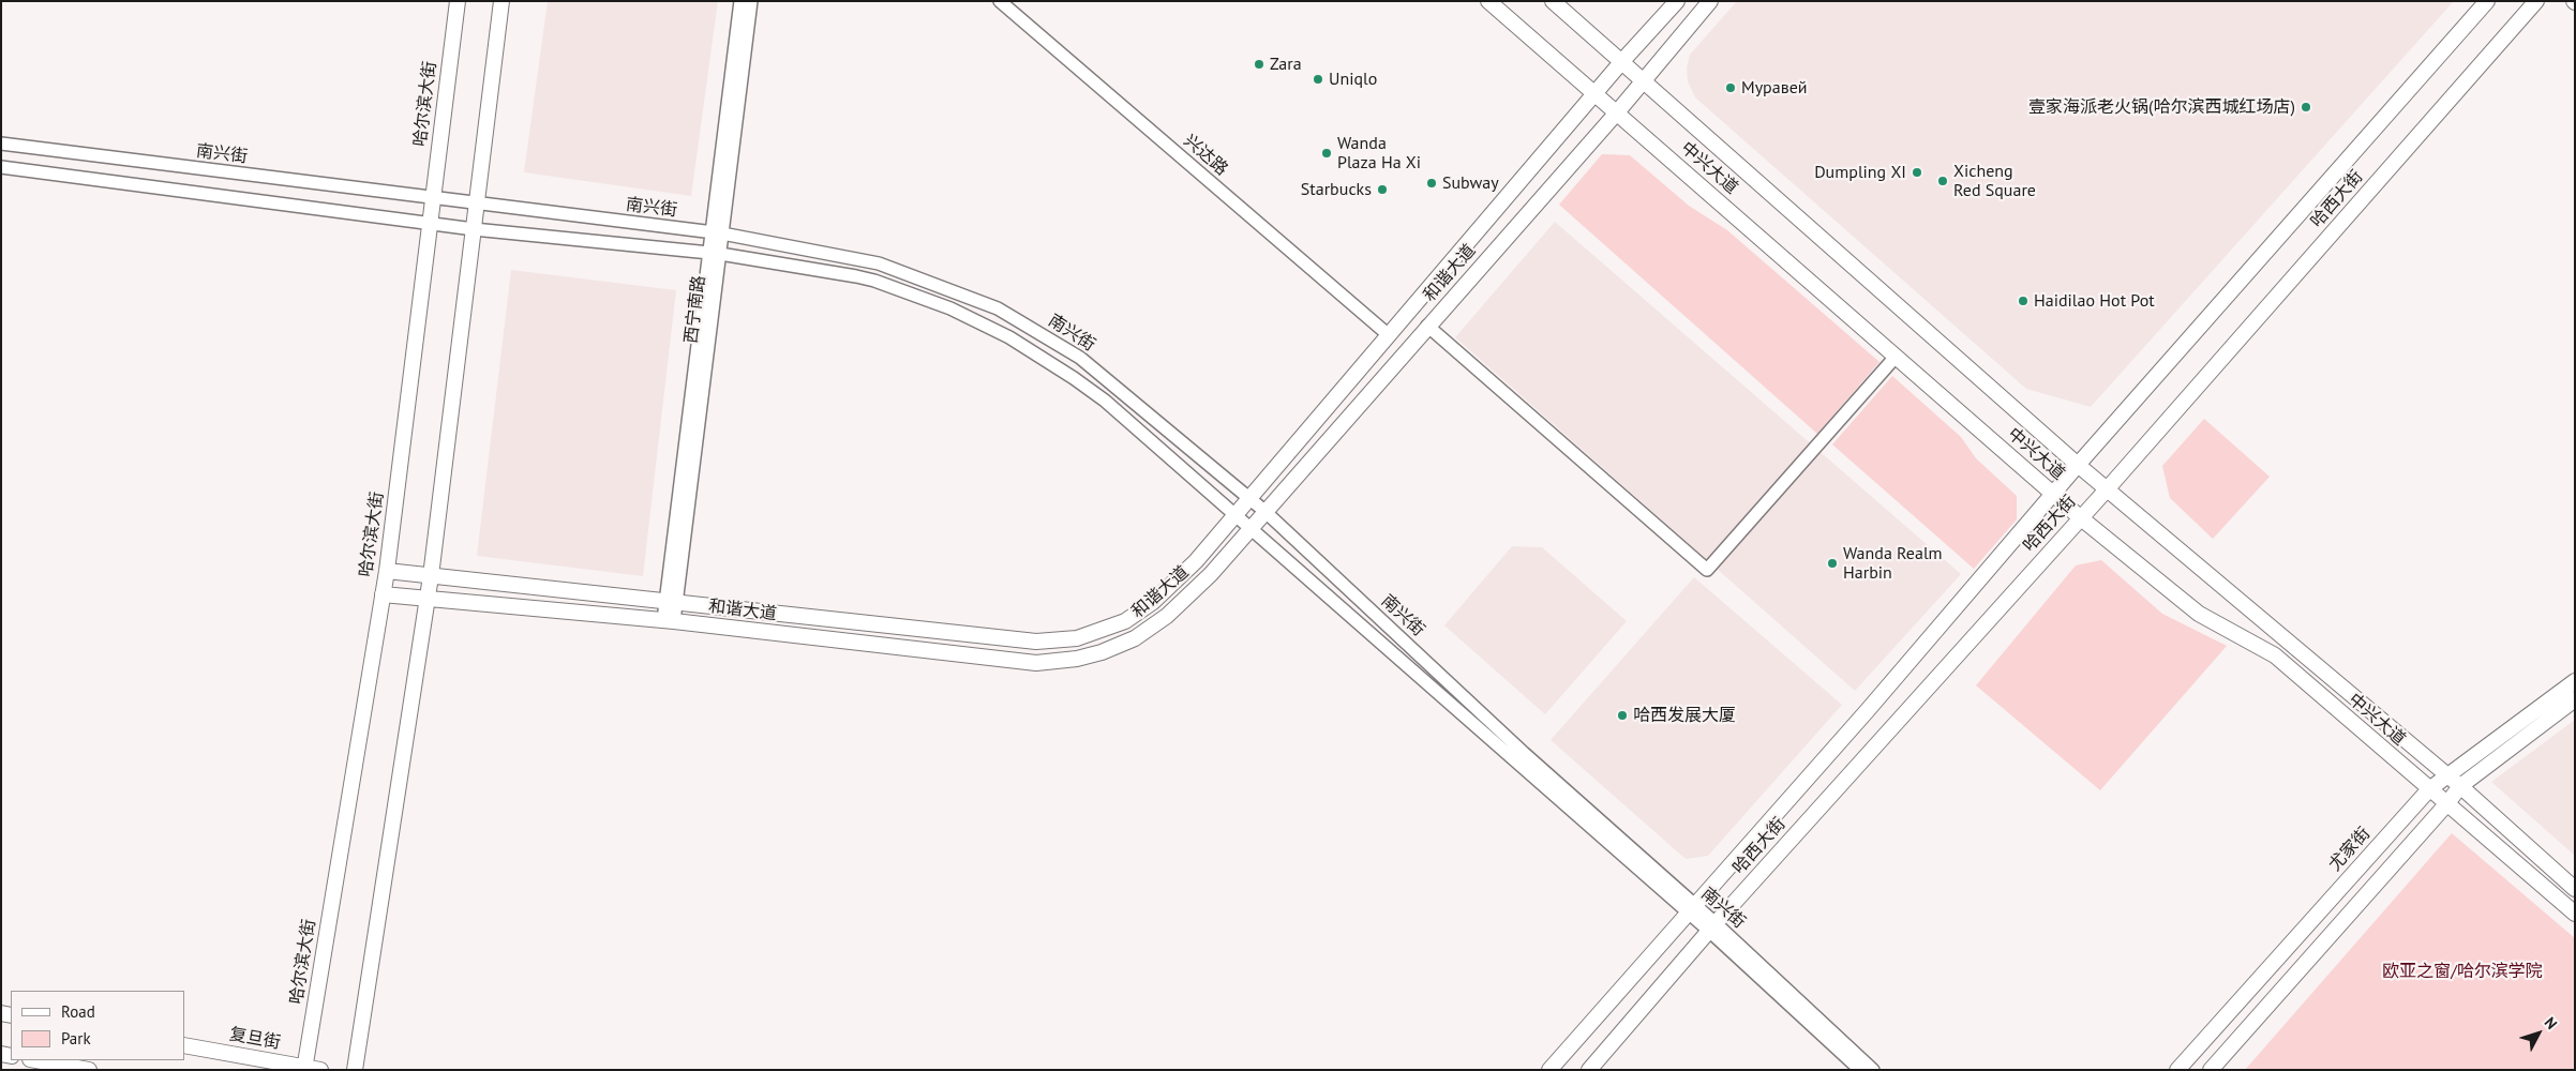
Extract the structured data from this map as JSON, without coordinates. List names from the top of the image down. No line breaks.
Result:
{"streets":{"main road":["哈尔滨大街","中兴大道","哈西大街","和谐大道","尤家街","复旦街"],"street":["南兴街","兴达路","西宁南路"]},"crossings":[["哈尔滨大街","南兴街"],["哈尔滨大街","和谐大道"],["哈尔滨大街","复旦街"],["南兴街","哈西大街"],["南兴街","和谐大道"],["南兴街","西宁南路"],["兴达路","和谐大道"],["中兴大道","哈西大街"],["中兴大道","和谐大道"],["中兴大道","尤家街"],["和谐大道","西宁南路"]],"parks":["欧亚之窗/哈尔滨学院"],"places":["Zara","Uniqlo","Муравей","壹家海派老火锅(哈尔滨西城红场店)","Wanda Plaza Ha Xi","Dumpling XI","Xicheng Red Square","Subway","Starbucks","Haidilao Hot Pot","Wanda Realm Harbin","哈西发展大厦"],"legend":["Road","Park"],"north":"top right"}
